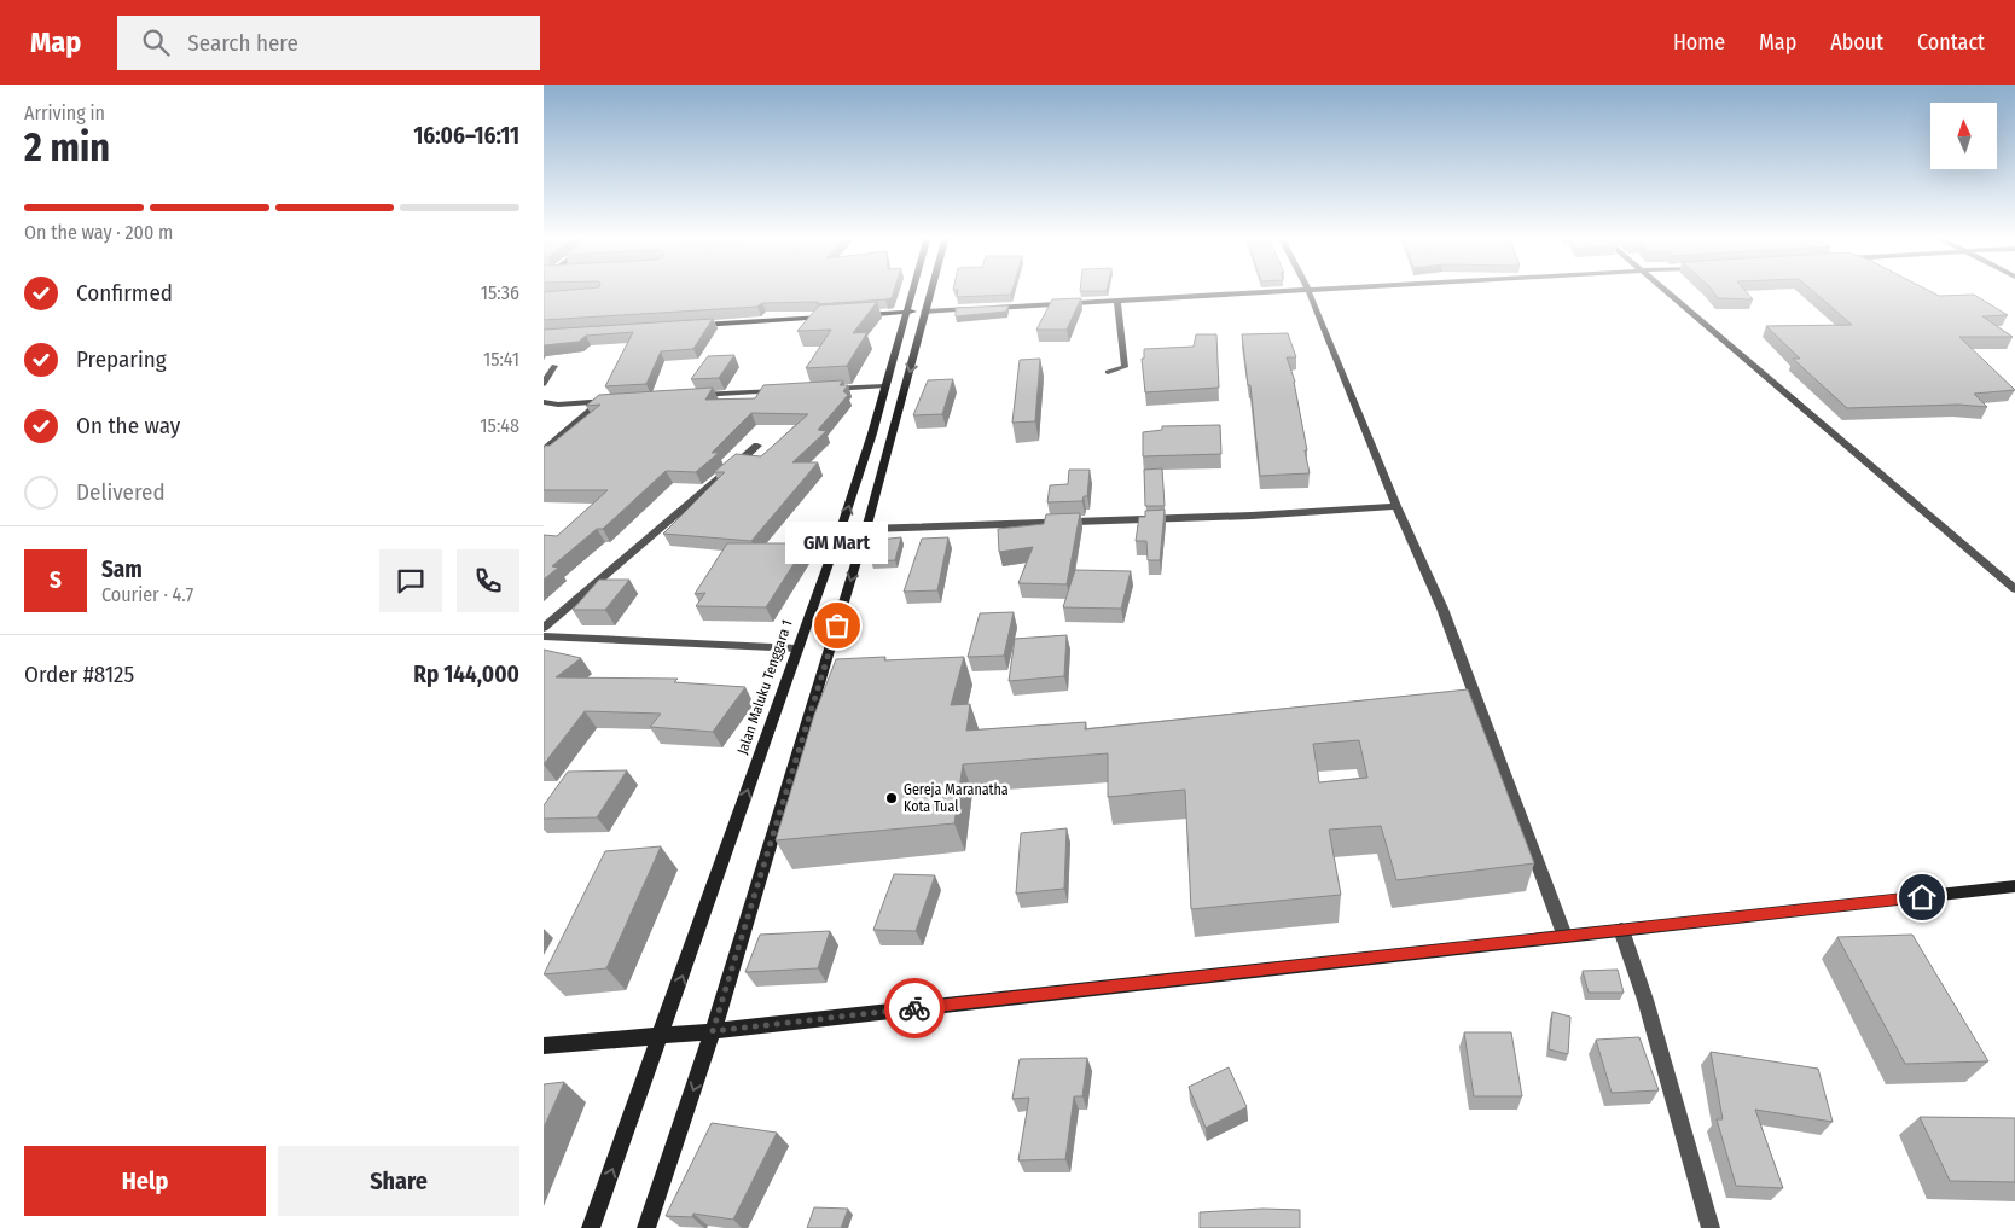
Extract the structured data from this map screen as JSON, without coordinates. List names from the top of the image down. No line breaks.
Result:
{"streets":{"main road":["Jalan Maluku Tenggara 1"]},"places":["GM Mart","Gereja Maranatha Kota Tual"],"north":"top","page":{"header":"Map","search":"Search here","nav":["Home","Map","About","Contact"],"heading":["2 min","Arriving in","16:06–16:11"],"panel":["Sam","Courier · 4.7","Order #8125","Rp 144,000"],"bar":"On the way · 200 m","list":[["Confirmed","15:36"],["Preparing","15:41"],["On the way","15:48"],"Delivered"],"bubble":"GM Mart","round":"S","buttons":["Help","Share"]}}
